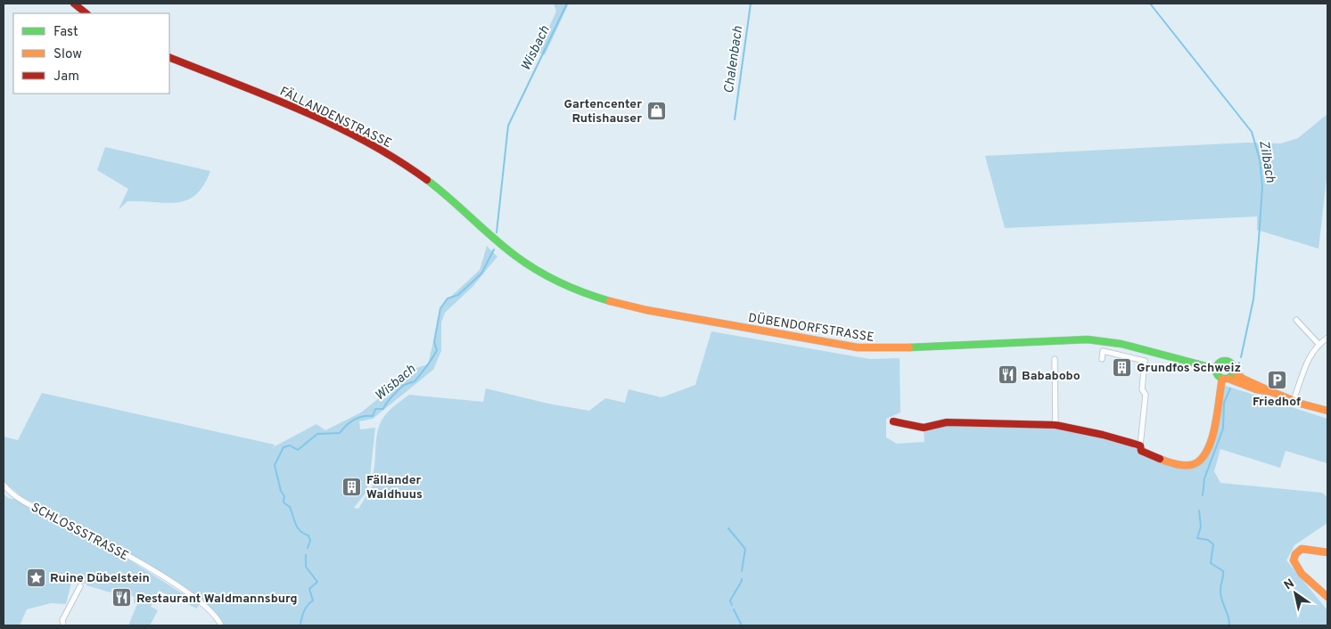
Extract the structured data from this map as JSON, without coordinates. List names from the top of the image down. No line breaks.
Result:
{"streets":{"main road":["FÄLLANDENSTRASSE","DÜBENDORFSTRASSE"],"street":["SCHLOSSSTRASSE"]},"crossings":[["FÄLLANDENSTRASSE","DÜBENDORFSTRASSE"]],"water":["Wisbach","Chalenbach","Zilbach"],"places":{"shop":["Gartencenter Rutishauser"],"building":["Grundfos Schweiz","Fällander Waldhuus"],"restaurant":["Bababobo","Restaurant Waldmannsburg"],"parking":["Friedhof"],"place":["Ruine Dübelstein"]},"legend":["Fast","Slow","Jam"],"north":"top left"}
